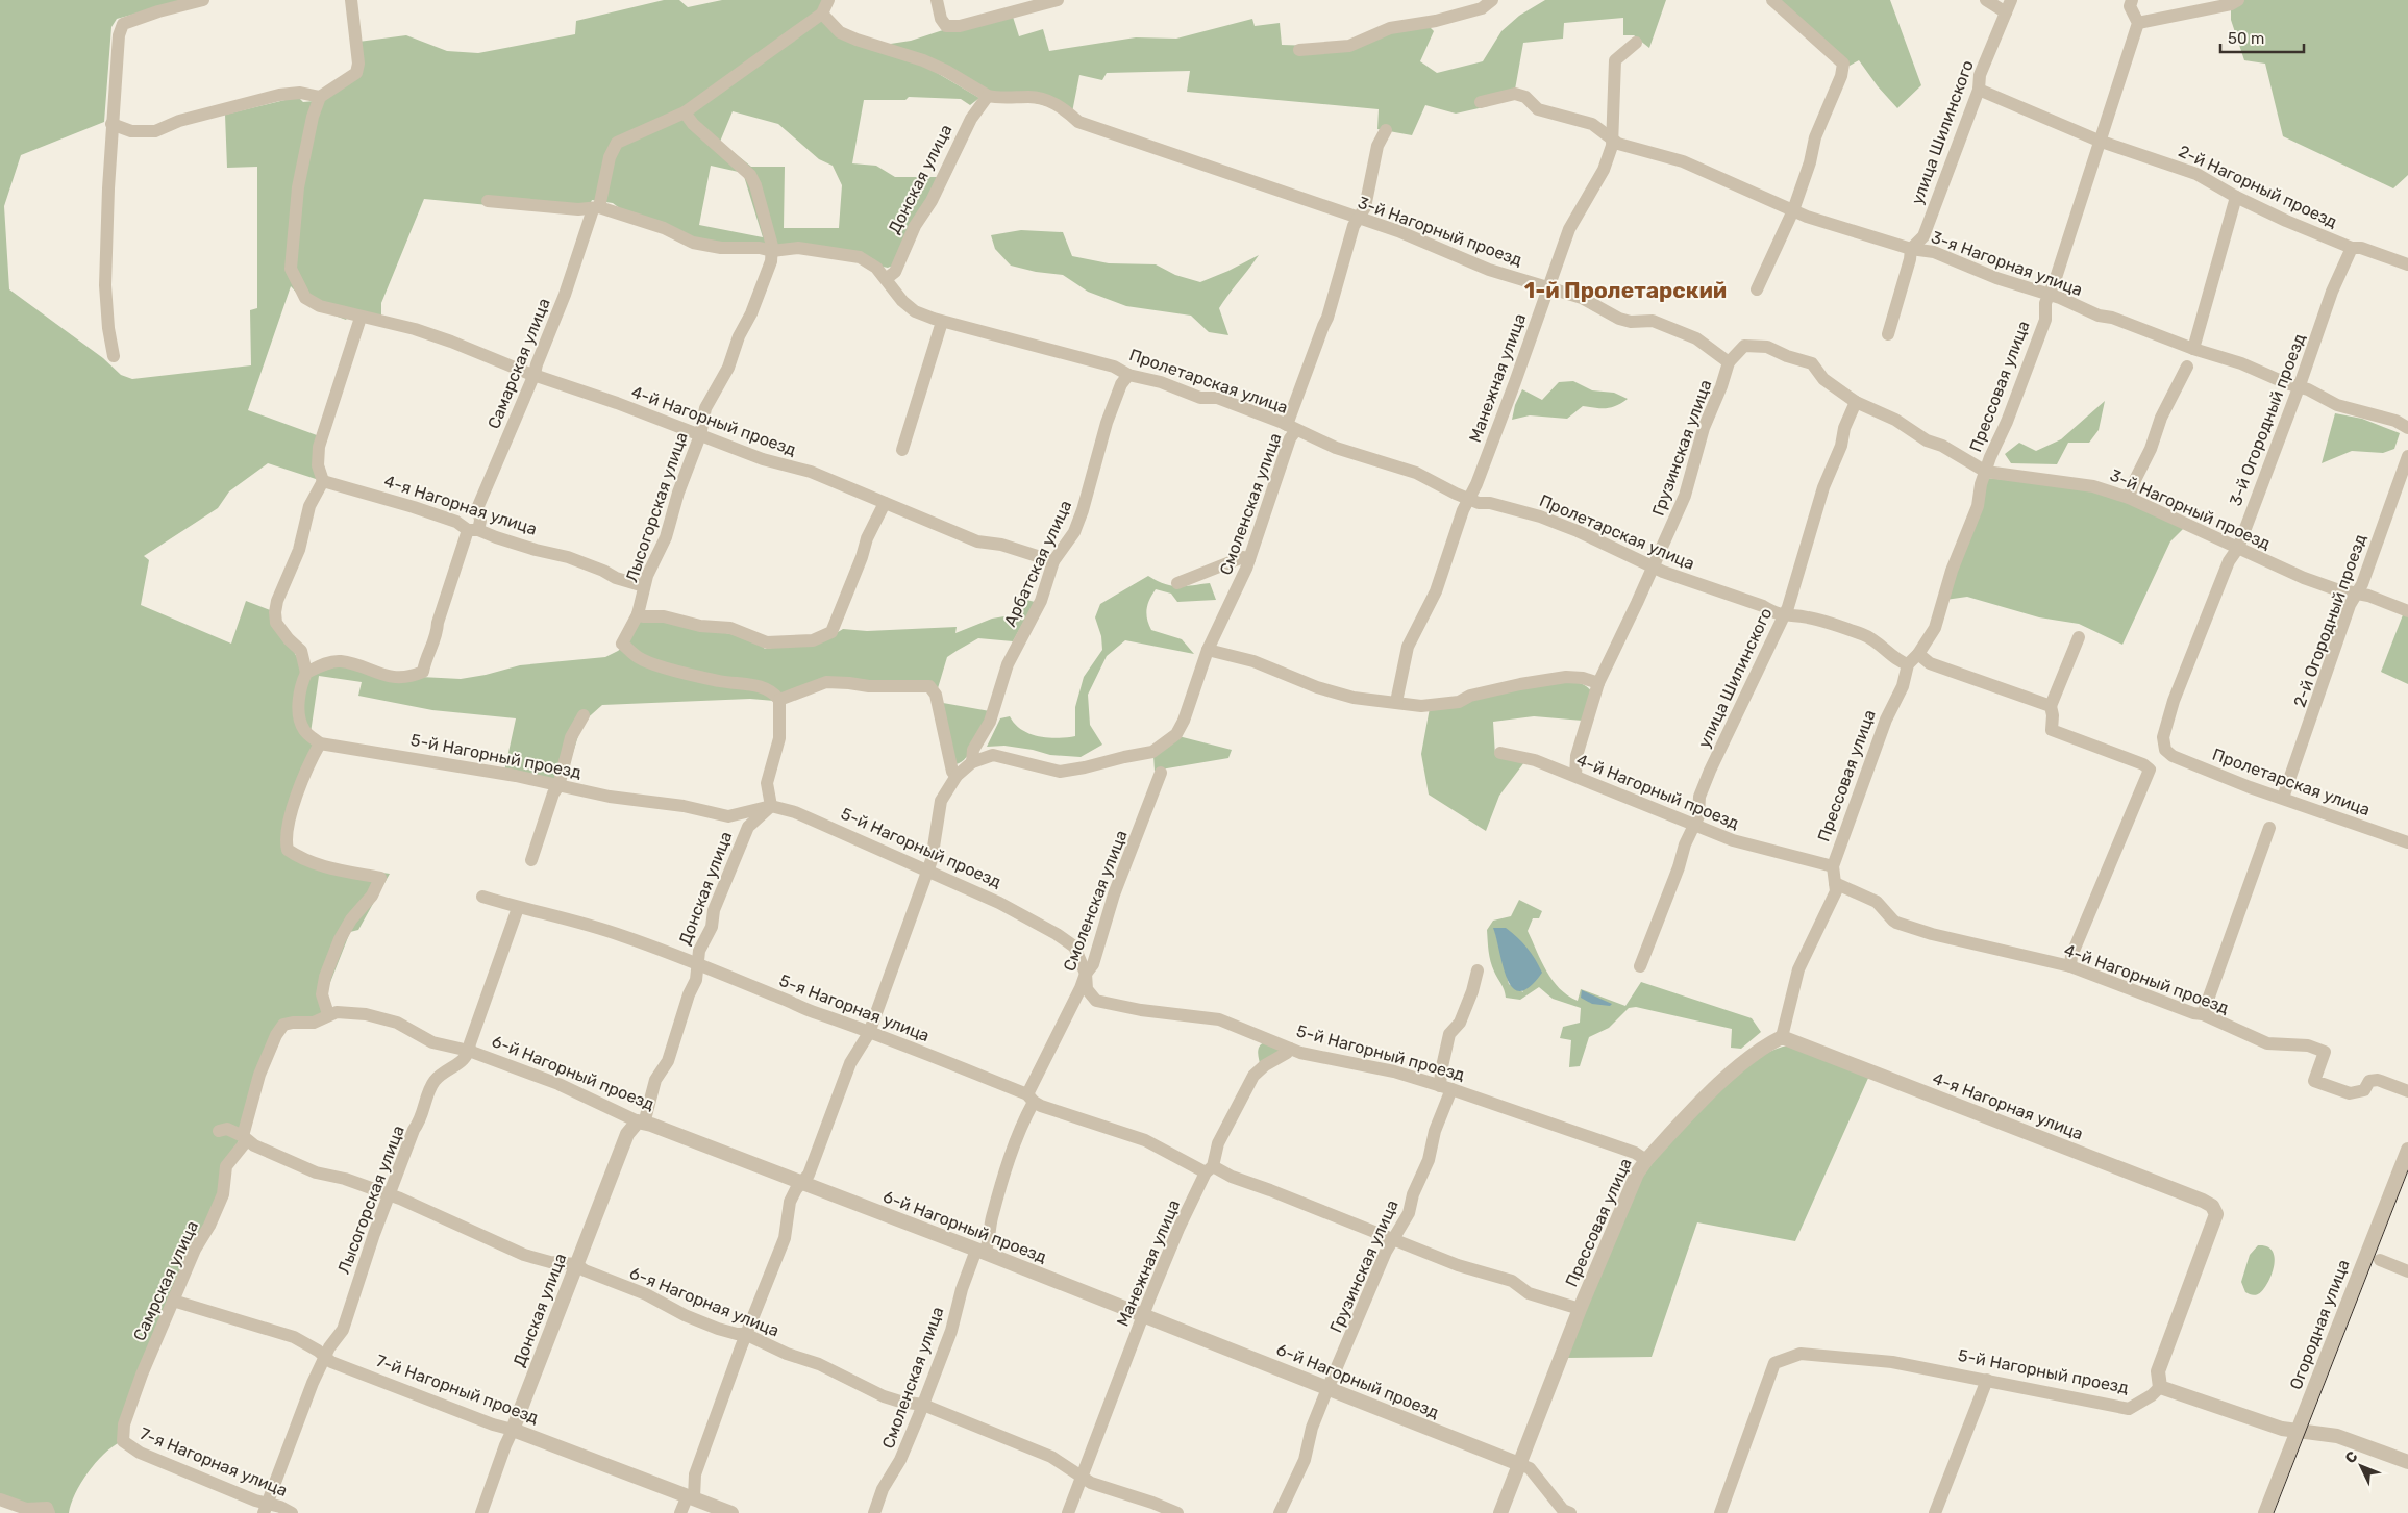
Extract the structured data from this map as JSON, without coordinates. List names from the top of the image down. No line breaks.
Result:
{"streets":{"street":["улица Шилинского","Донская улица","2-й Нагорный проезд","3-й Нагорный проезд","3-я Нагорная улица","Самарская улица","Манежная улица","Пролетарская улица","Прессовая улица","3-й Огородный проезд","4-й Нагорный проезд","Грузинская улица","Смоленская улица","4-я Нагорная улица","Лысогорская улица","Арбатская улица","2-й Огородный проезд","5-й Нагорный проезд","5-я Нагорная улица","6-й Нагорный проезд","Самрская улица","6-я Нагорная улица","Огородная улица","7-й Нагорный проезд","7-я Нагорная улица"]},"crossings":[["улица Шилинского","2-й Нагорный проезд"],["улица Шилинского","3-й Нагорный проезд"],["улица Шилинского","3-я Нагорная улица"],["улица Шилинского","Пролетарская улица"],["улица Шилинского","4-й Нагорный проезд"],["Донская улица","3-й Нагорный проезд"],["Донская улица","Пролетарская улица"],["Донская улица","5-й Нагорный проезд"],["Донская улица","5-я Нагорная улица"],["Донская улица","6-й Нагорный проезд"],["Донская улица","6-я Нагорная улица"],["Донская улица","7-й Нагорный проезд"],["2-й Нагорный проезд","Прессовая улица"],["2-й Нагорный проезд","3-й Огородный проезд"],["3-й Нагорный проезд","Манежная улица"],["3-й Нагорный проезд","Прессовая улица"],["3-й Нагорный проезд","3-й Огородный проезд"],["3-й Нагорный проезд","Грузинская улица"],["3-й Нагорный проезд","Смоленская улица"],["3-й Нагорный проезд","2-й Огородный проезд"],["3-я Нагорная улица","Манежная улица"],["3-я Нагорная улица","Прессовая улица"],["3-я Нагорная улица","3-й Огородный проезд"],["Самарская улица","Пролетарская улица"],["Самарская улица","4-й Нагорный проезд"],["Самарская улица","4-я Нагорная улица"],["Самарская улица","Лысогорская улица"],["Манежная улица","Пролетарская улица"],["Манежная улица","5-й Нагорный проезд"],["Манежная улица","5-я Нагорная улица"],["Манежная улица","6-й Нагорный проезд"],["Манежная улица","6-я Нагорная улица"],["Пролетарская улица","Прессовая улица"],["Пролетарская улица","3-й Огородный проезд"],["Пролетарская улица","Грузинская улица"],["Пролетарская улица","Смоленская улица"],["Пролетарская улица","Лысогорская улица"],["Пролетарская улица","Арбатская улица"],["Пролетарская улица","2-й Огородный проезд"],["Прессовая улица","4-й Нагорный проезд"],["Прессовая улица","4-я Нагорная улица"],["Прессовая улица","5-й Нагорный проезд"],["Прессовая улица","5-я Нагорная улица"],["Прессовая улица","6-й Нагорный проезд"],["4-й Нагорный проезд","Грузинская улица"],["4-й Нагорный проезд","Лысогорская улица"],["4-й Нагорный проезд","Арбатская улица"],["Грузинская улица","5-й Нагорный проезд"],["Грузинская улица","5-я Нагорная улица"],["Грузинская улица","6-й Нагорный проезд"],["Смоленская улица","Арбатская улица"],["Смоленская улица","5-й Нагорный проезд"],["Смоленская улица","5-я Нагорная улица"],["Смоленская улица","6-й Нагорный проезд"],["Смоленская улица","6-я Нагорная улица"],["4-я Нагорная улица","Лысогорская улица"],["4-я Нагорная улица","5-й Нагорный проезд"],["Лысогорская улица","5-я Нагорная улица"],["Лысогорская улица","6-й Нагорный проезд"],["Лысогорская улица","6-я Нагорная улица"],["Лысогорская улица","7-й Нагорный проезд"],["Лысогорская улица","7-я Нагорная улица"],["6-й Нагорный проезд","Самрская улица"],["Самрская улица","6-я Нагорная улица"],["Самрская улица","7-й Нагорный проезд"],["Самрская улица","7-я Нагорная улица"]],"districts":["1-й Пролетарский"],"scale_bar":"50 m","north":"top left"}
